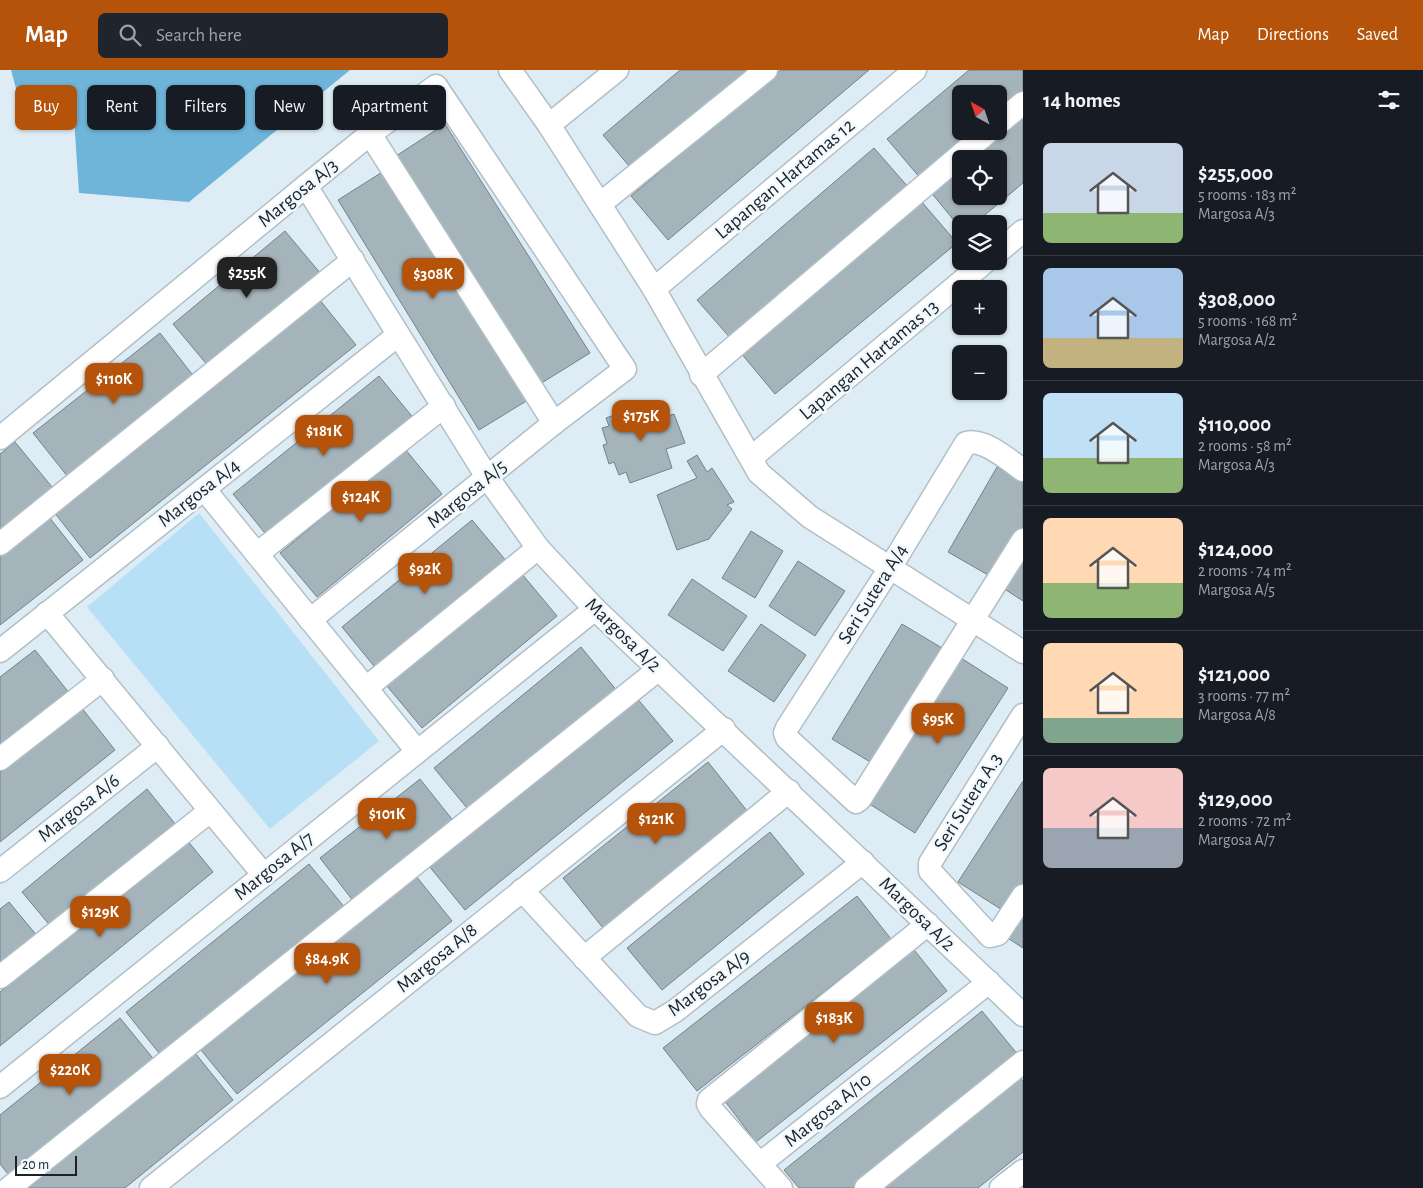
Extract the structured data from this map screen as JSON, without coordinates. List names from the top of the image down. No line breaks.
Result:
{"streets":{"street":["Lapangan Hartamas 12","Margosa A/3","Lapangan Hartamas 13","Margosa A/4","Margosa A/5","Seri Sutera A/4","Margosa A/2","Seri Sutera A.3","Margosa A/6","Margosa A/7","Margosa A/8","Margosa A/9","Margosa A/10"]},"crossings":[["Margosa A/3","Margosa A/5"],["Margosa A/3","Margosa A/2"],["Margosa A/4","Margosa A/2"],["Margosa A/5","Margosa A/2"],["Margosa A/2","Margosa A/7"],["Margosa A/2","Margosa A/8"],["Margosa A/2","Margosa A/9"],["Margosa A/2","Margosa A/10"],["Margosa A/8","Margosa A/9"]],"scale_bar":"20 m","north":"top left","page":{"header":"Map","search":"Search here","nav":["Map","Directions","Saved"],"heading":"14 homes","map_buttons":["+","−"],"chip":["Buy","Rent","Filters","New","Apartment"],"list":[{"name":"$255,000","note":"5 rooms · 183 m² · Margosa A/3"},{"name":"$308,000","note":"5 rooms · 168 m² · Margosa A/2"},{"name":"$110,000","note":"2 rooms · 58 m² · Margosa A/3"},{"name":"$124,000","note":"2 rooms · 74 m² · Margosa A/5"},{"name":"$121,000","note":"3 rooms · 77 m² · Margosa A/8"},{"name":"$129,000","note":"2 rooms · 72 m² · Margosa A/7"}],"price":["$255K","$308K","$110K","$175K","$181K","$124K","$92K","$95K","$101K","$121K","$129K","$84.9K","$183K","$220K"],"scale":"20 m"}}
